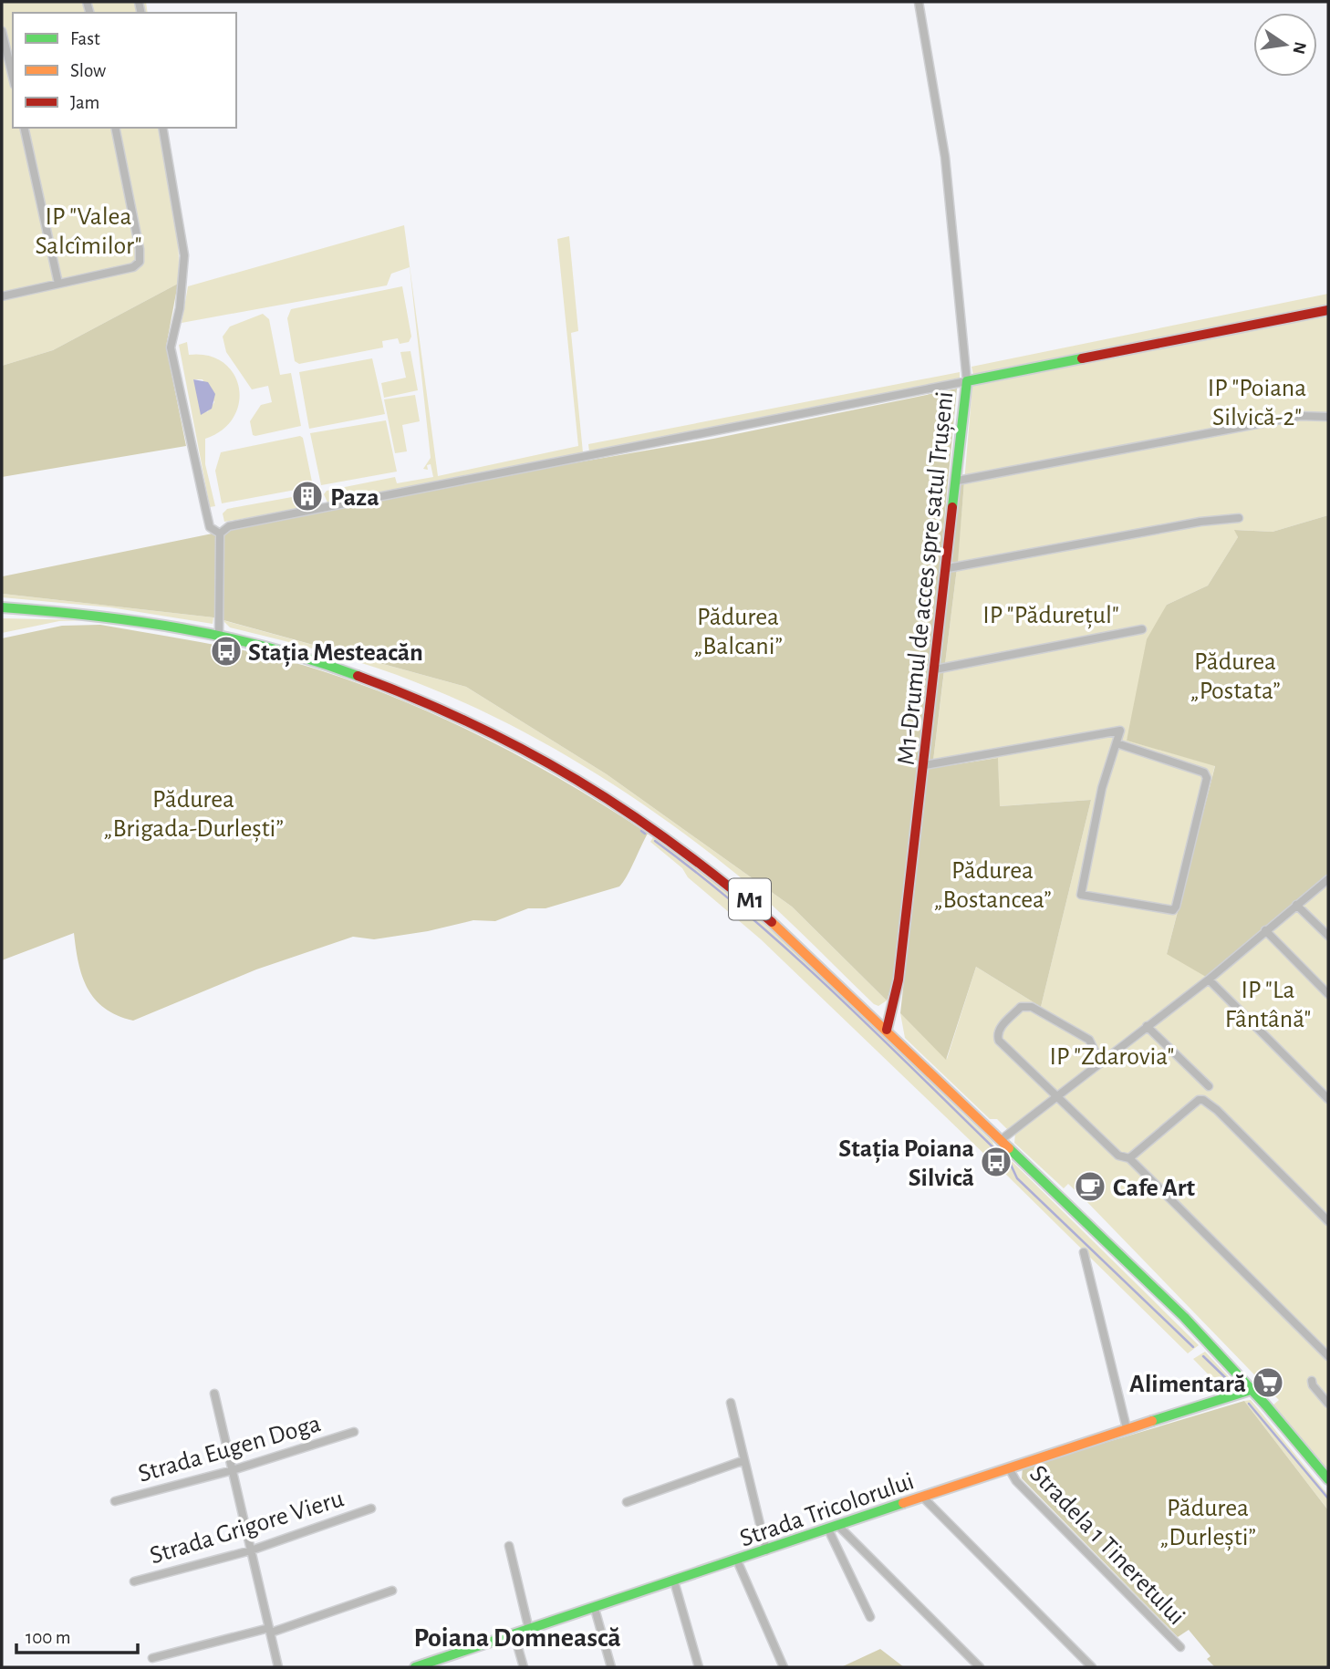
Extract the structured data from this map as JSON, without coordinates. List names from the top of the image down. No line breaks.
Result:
{"streets":{"main road":["M1-Drumul de acces spre satul Trușeni","M1","Strada Tricolorului"],"street":["Strada Eugen Doga","Strada Grigore Vieru","Stradela 1 Tineretului"]},"crossings":[["M1-Drumul de acces spre satul Trușeni","M1"],["M1","Strada Tricolorului"],["Strada Tricolorului","Stradela 1 Tineretului"]],"districts":["Poiana Domnească"],"parks":["IP \"Valea Salcîmilor\"","IP \"Poiana Silvică-2\"","IP \"Pădurețul\"","Pădurea „Balcani”","Pădurea „Postata”","Pădurea „Brigada-Durlești”","Pădurea „Bostancea”","IP \"La Fântână\"","IP \"Zdarovia\"","Pădurea „Durlești”"],"places":{"building":["Paza"],"bus stop":["Stația Mesteacăn","Stația Poiana Silvică"],"cafe":["Cafe Art"],"supermarket":["Alimentară"]},"legend":["Fast","Slow","Jam"],"scale_bar":"100 m","north":"right"}
